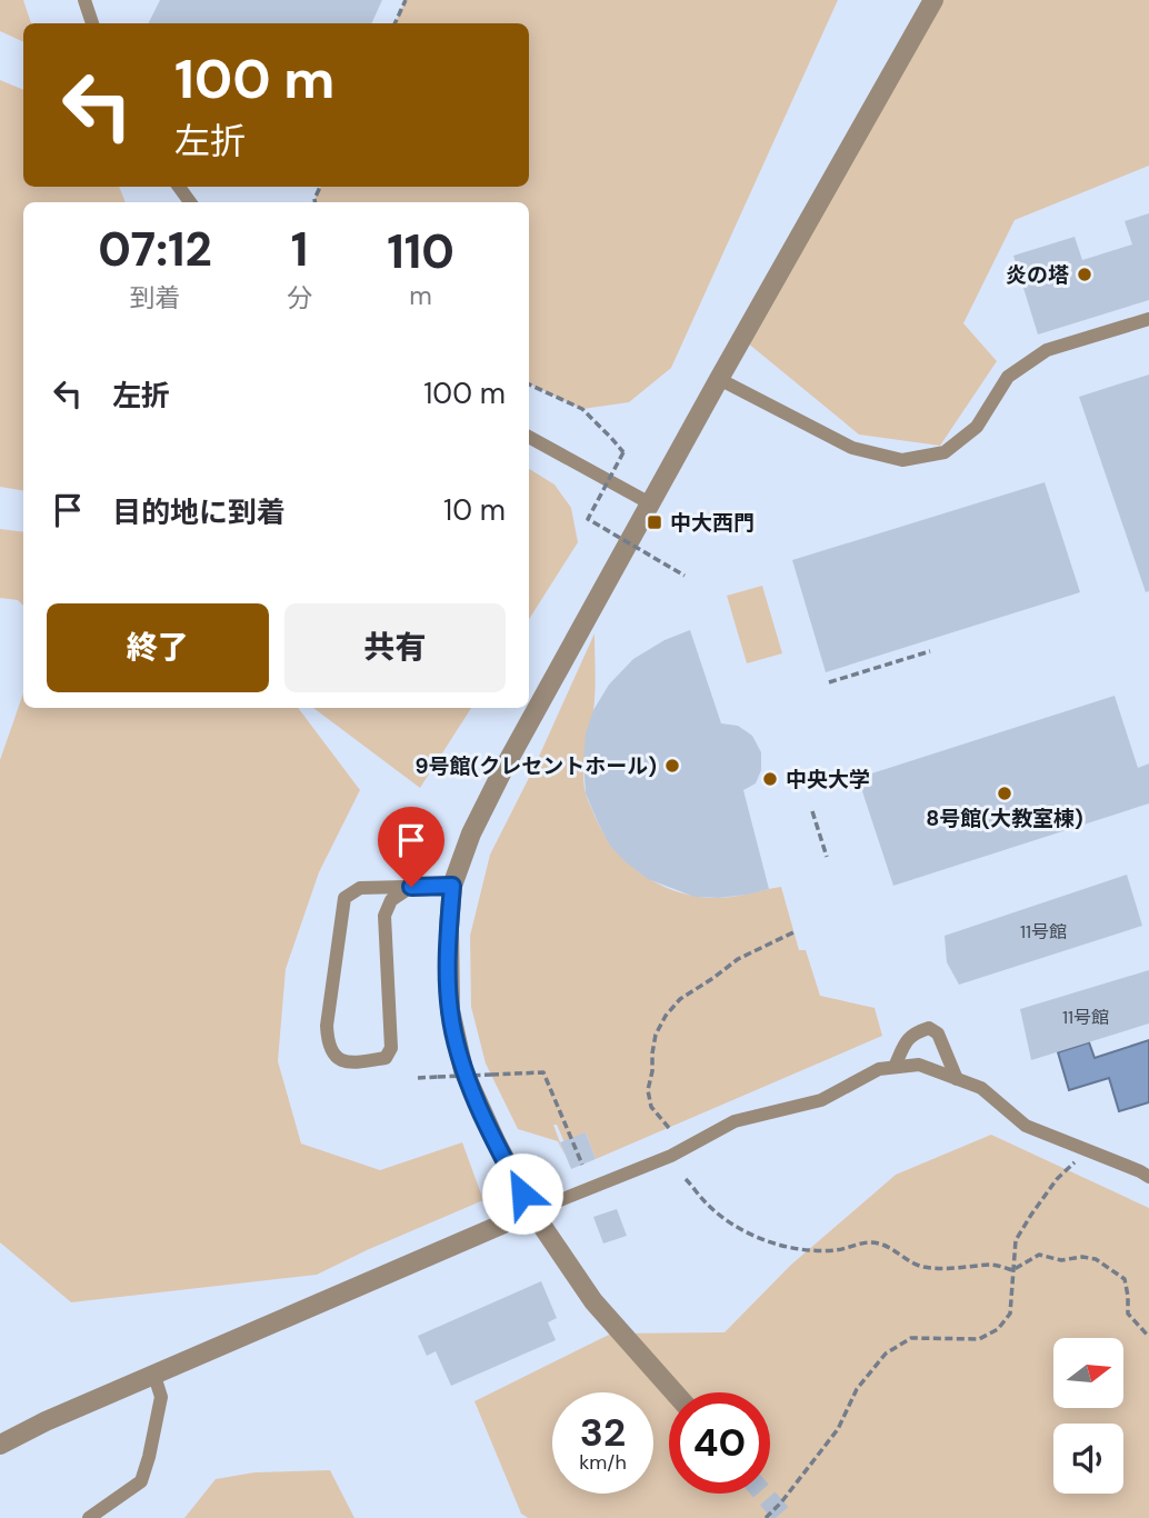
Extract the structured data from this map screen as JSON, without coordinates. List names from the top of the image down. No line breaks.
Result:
{"places":{"other":["炎の塔","9号館(クレセントホール)","中央大学","8号館(大教室棟)"],"transit":["中大西門"]},"house_numbers":["11号館","11号館"],"north":"right","page":{"turn":["100 m","左折"],"eta":["07:12","到着","1","分","110","m"],"list":[{"name":"左折","value":"100 m"},{"name":"目的地に到着","value":"10 m"}],"buttons":["終了","共有"],"speed":"32 km/h","limit":"40"}}
